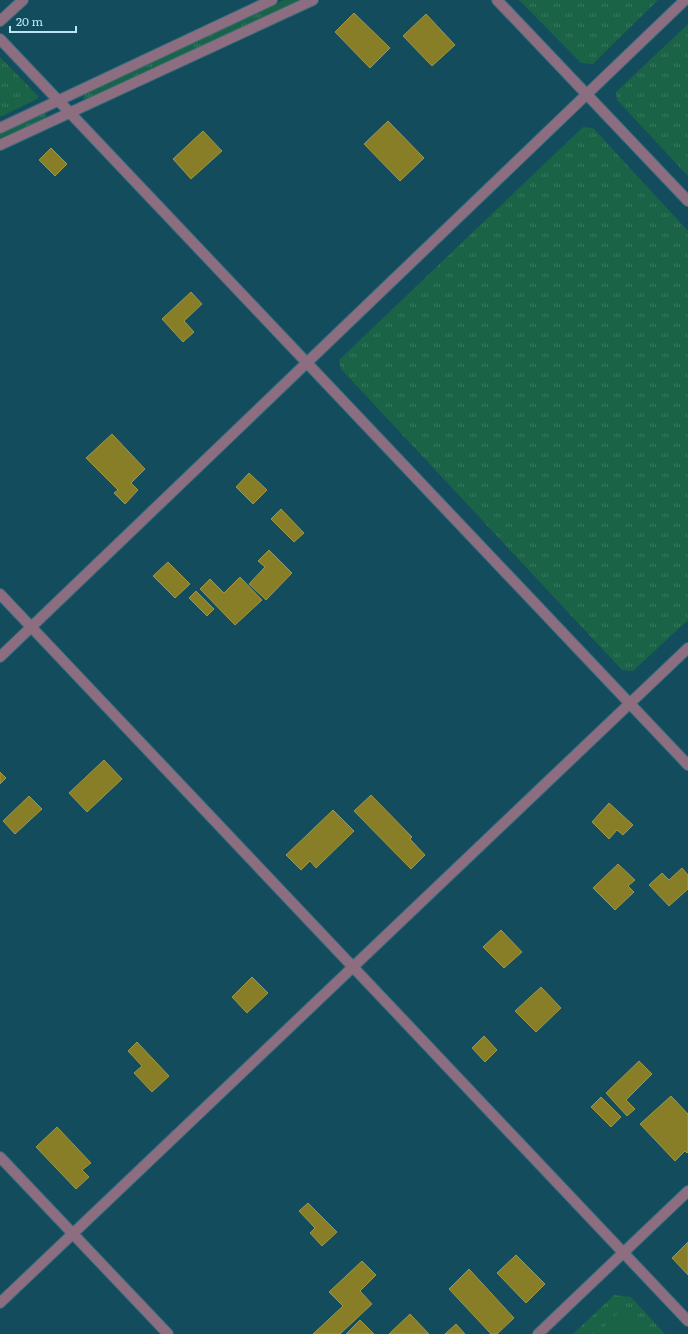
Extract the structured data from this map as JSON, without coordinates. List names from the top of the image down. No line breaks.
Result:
{"scale_bar":"20 m"}
